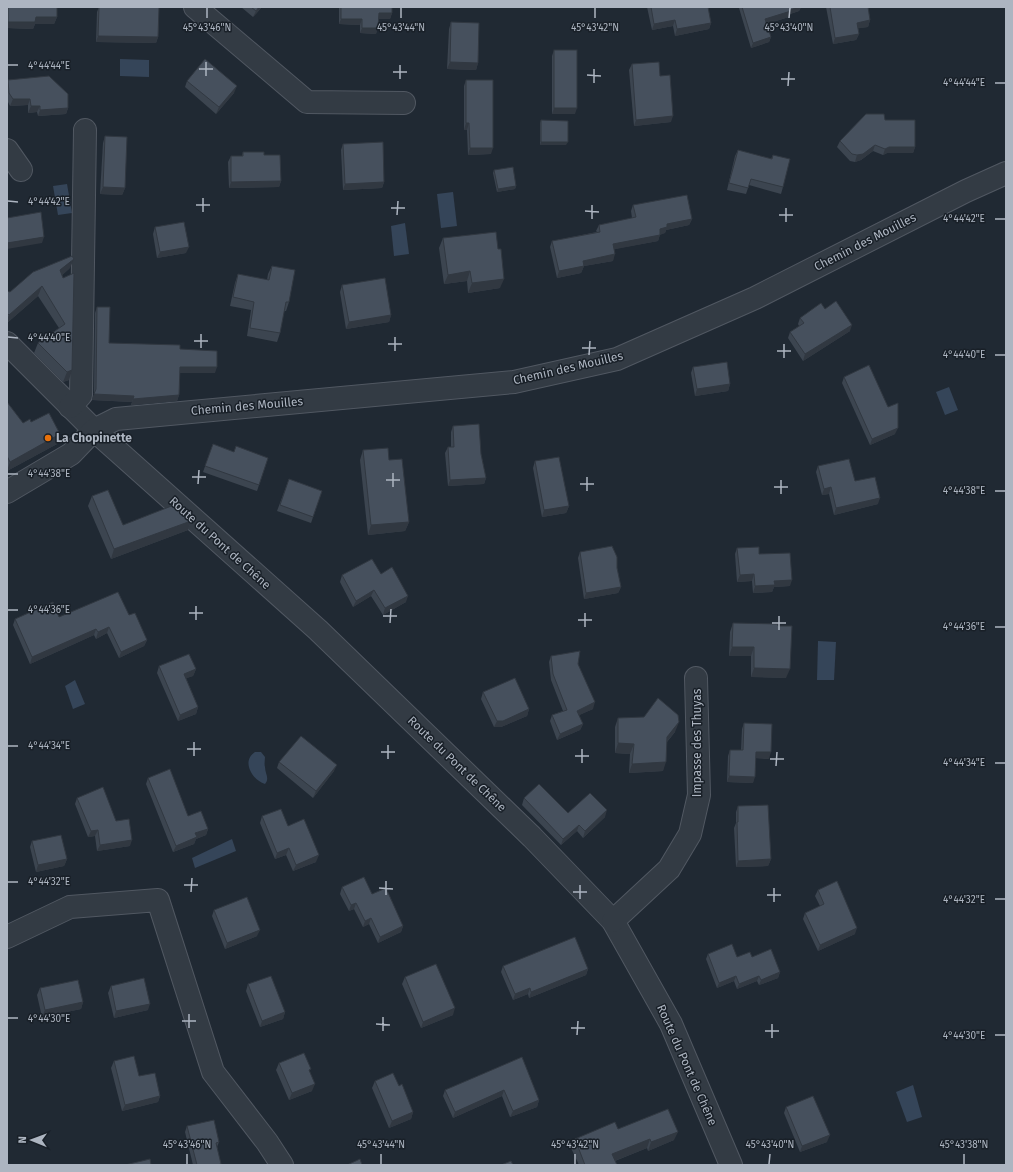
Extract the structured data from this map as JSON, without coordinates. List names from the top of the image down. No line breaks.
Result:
{"streets":{"street":["Chemin des Mouilles","Route du Pont de Chêne","Impasse des Thuyas"]},"crossings":[["Chemin des Mouilles","Route du Pont de Chêne"],["Route du Pont de Chêne","Impasse des Thuyas"]],"places":["La Chopinette"],"north":"left","coordinates":["45°43'46\"N","45°43'44\"N","45°43'42\"N","45°43'40\"N","4°44'44\"E","4°44'42\"E","4°44'40\"E","4°44'38\"E","4°44'36\"E","4°44'34\"E","4°44'32\"E","4°44'30\"E","45°43'38\"N"]}
